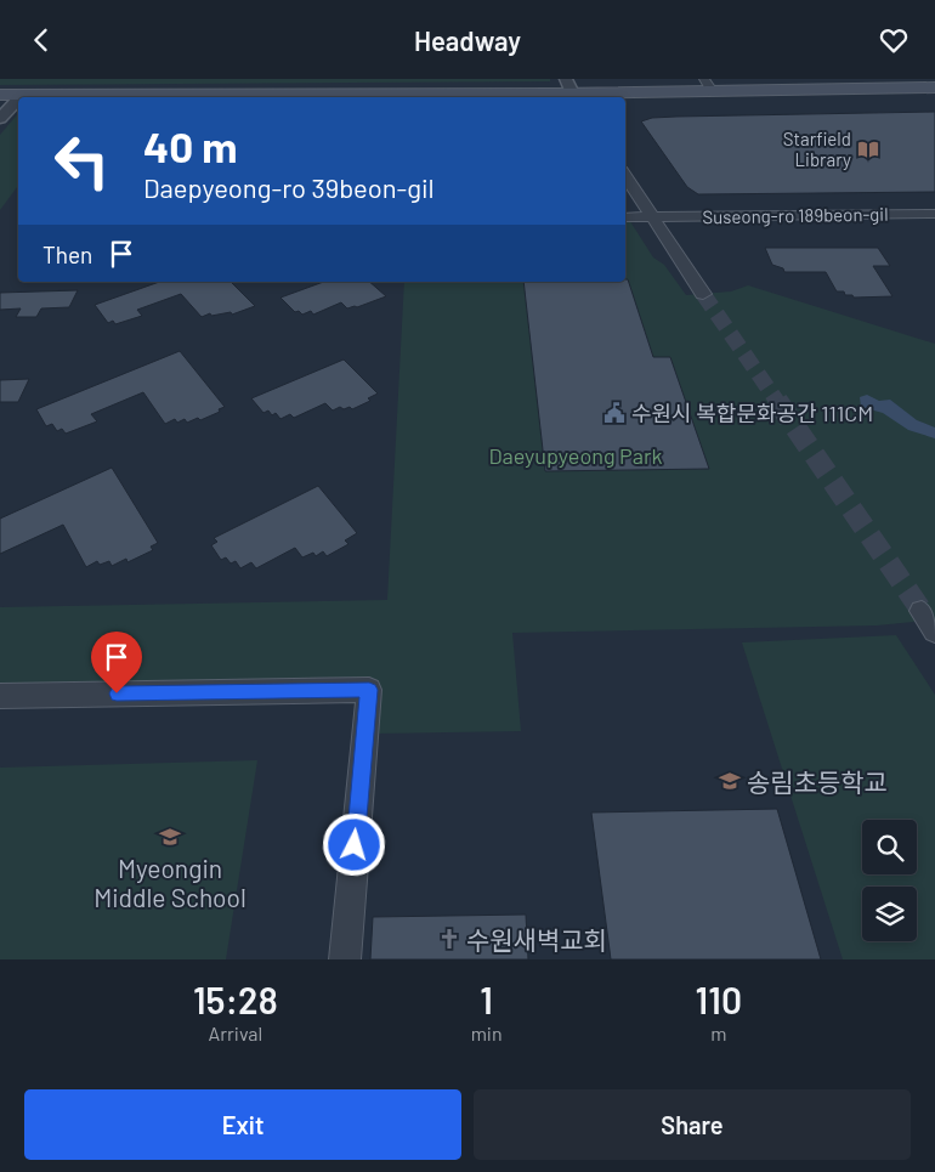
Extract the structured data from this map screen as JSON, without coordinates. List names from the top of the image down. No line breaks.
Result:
{"streets":{"street":["Suseong-ro 189beon-gil"]},"parks":["Daeyupyeong Park"],"places":{"library":["Starfield Library"],"public building":["수원시 복합문화공간 111CM"],"school or university":["송림초등학교","Myeongin Middle School"],"church":["수원새벽교회"]},"page":{"header":"Headway","turn":["40 m","Daepyeong-ro 39beon-gil"],"then":"Then","eta":["15:28","Arrival","1","min","110","m"],"buttons":["Exit","Share"]}}
